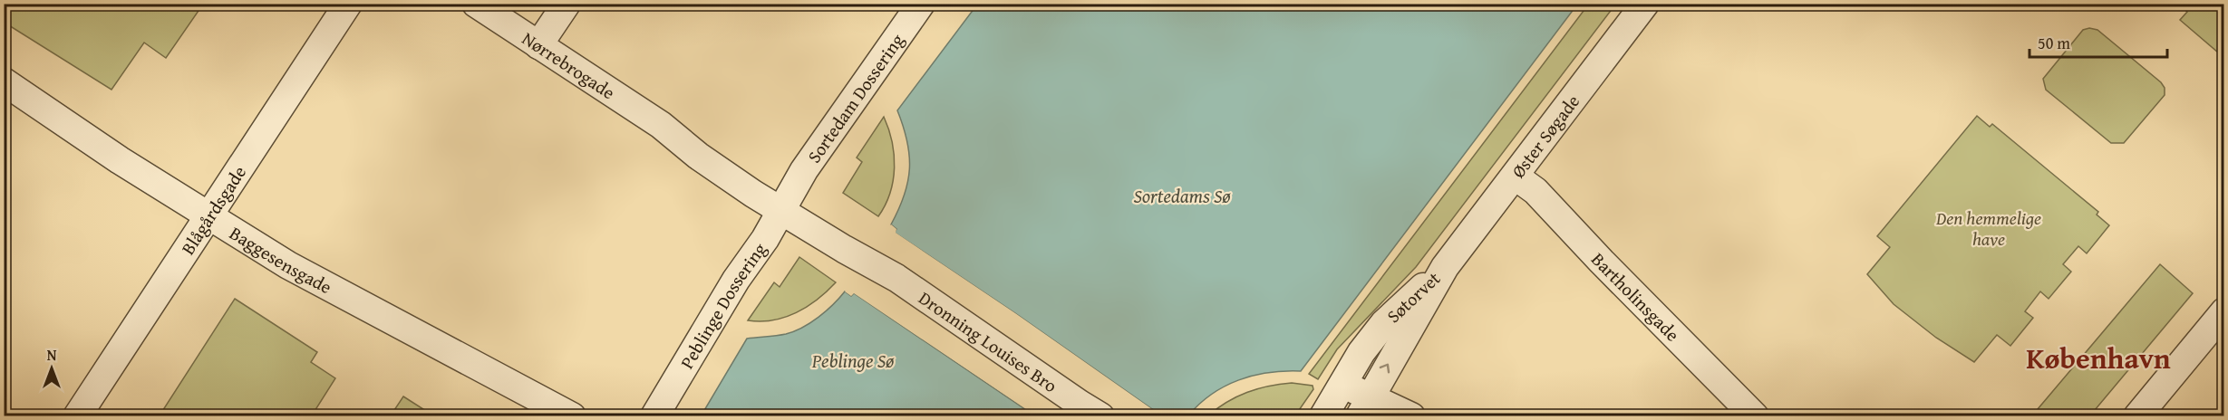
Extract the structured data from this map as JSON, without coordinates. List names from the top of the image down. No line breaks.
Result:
{"streets":{"street":["Nørrebrogade","Sortedam Dossering","Øster Søgade","Blågårdsgade","Baggesensgade","Bartholinsgade","Søtorvet","Peblinge Dossering","Dronning Louises Bro"]},"crossings":[["Nørrebrogade","Sortedam Dossering"],["Nørrebrogade","Peblinge Dossering"],["Nørrebrogade","Dronning Louises Bro"],["Sortedam Dossering","Peblinge Dossering"],["Sortedam Dossering","Dronning Louises Bro"],["Øster Søgade","Bartholinsgade"],["Øster Søgade","Søtorvet"],["Blågårdsgade","Baggesensgade"],["Peblinge Dossering","Dronning Louises Bro"]],"districts":["København"],"water":["Sortedams Sø","Peblinge Sø"],"parks":["Den hemmelige have"],"scale_bar":"50 m","north":"top"}
